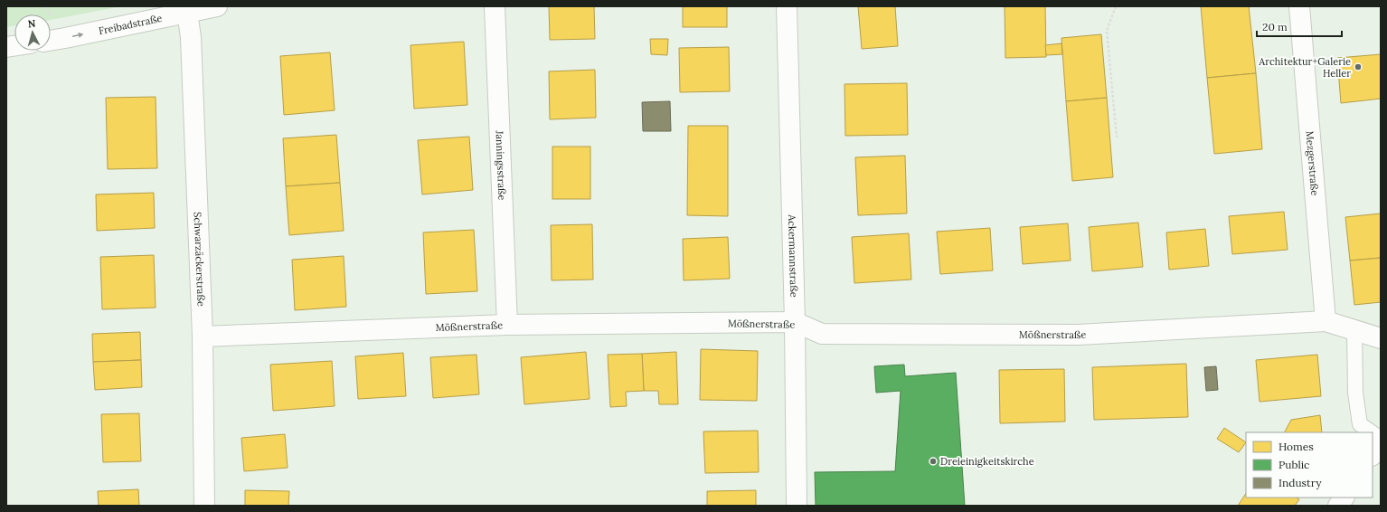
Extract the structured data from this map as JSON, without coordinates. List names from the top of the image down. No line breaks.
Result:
{"streets":{"street":["Freibadstraße","Mezgerstraße","Janningsstraße","Ackermannstraße","Schwarzäckerstraße","Mößnerstraße"]},"crossings":[["Freibadstraße","Schwarzäckerstraße"],["Mezgerstraße","Mößnerstraße"],["Janningsstraße","Mößnerstraße"],["Ackermannstraße","Mößnerstraße"],["Schwarzäckerstraße","Mößnerstraße"]],"one_way":["Freibadstraße"],"places":["Architektur+Galerie Heller","Dreieinigkeitskirche"],"legend":["Homes","Public","Industry"],"scale_bar":"20 m","north":"top"}
